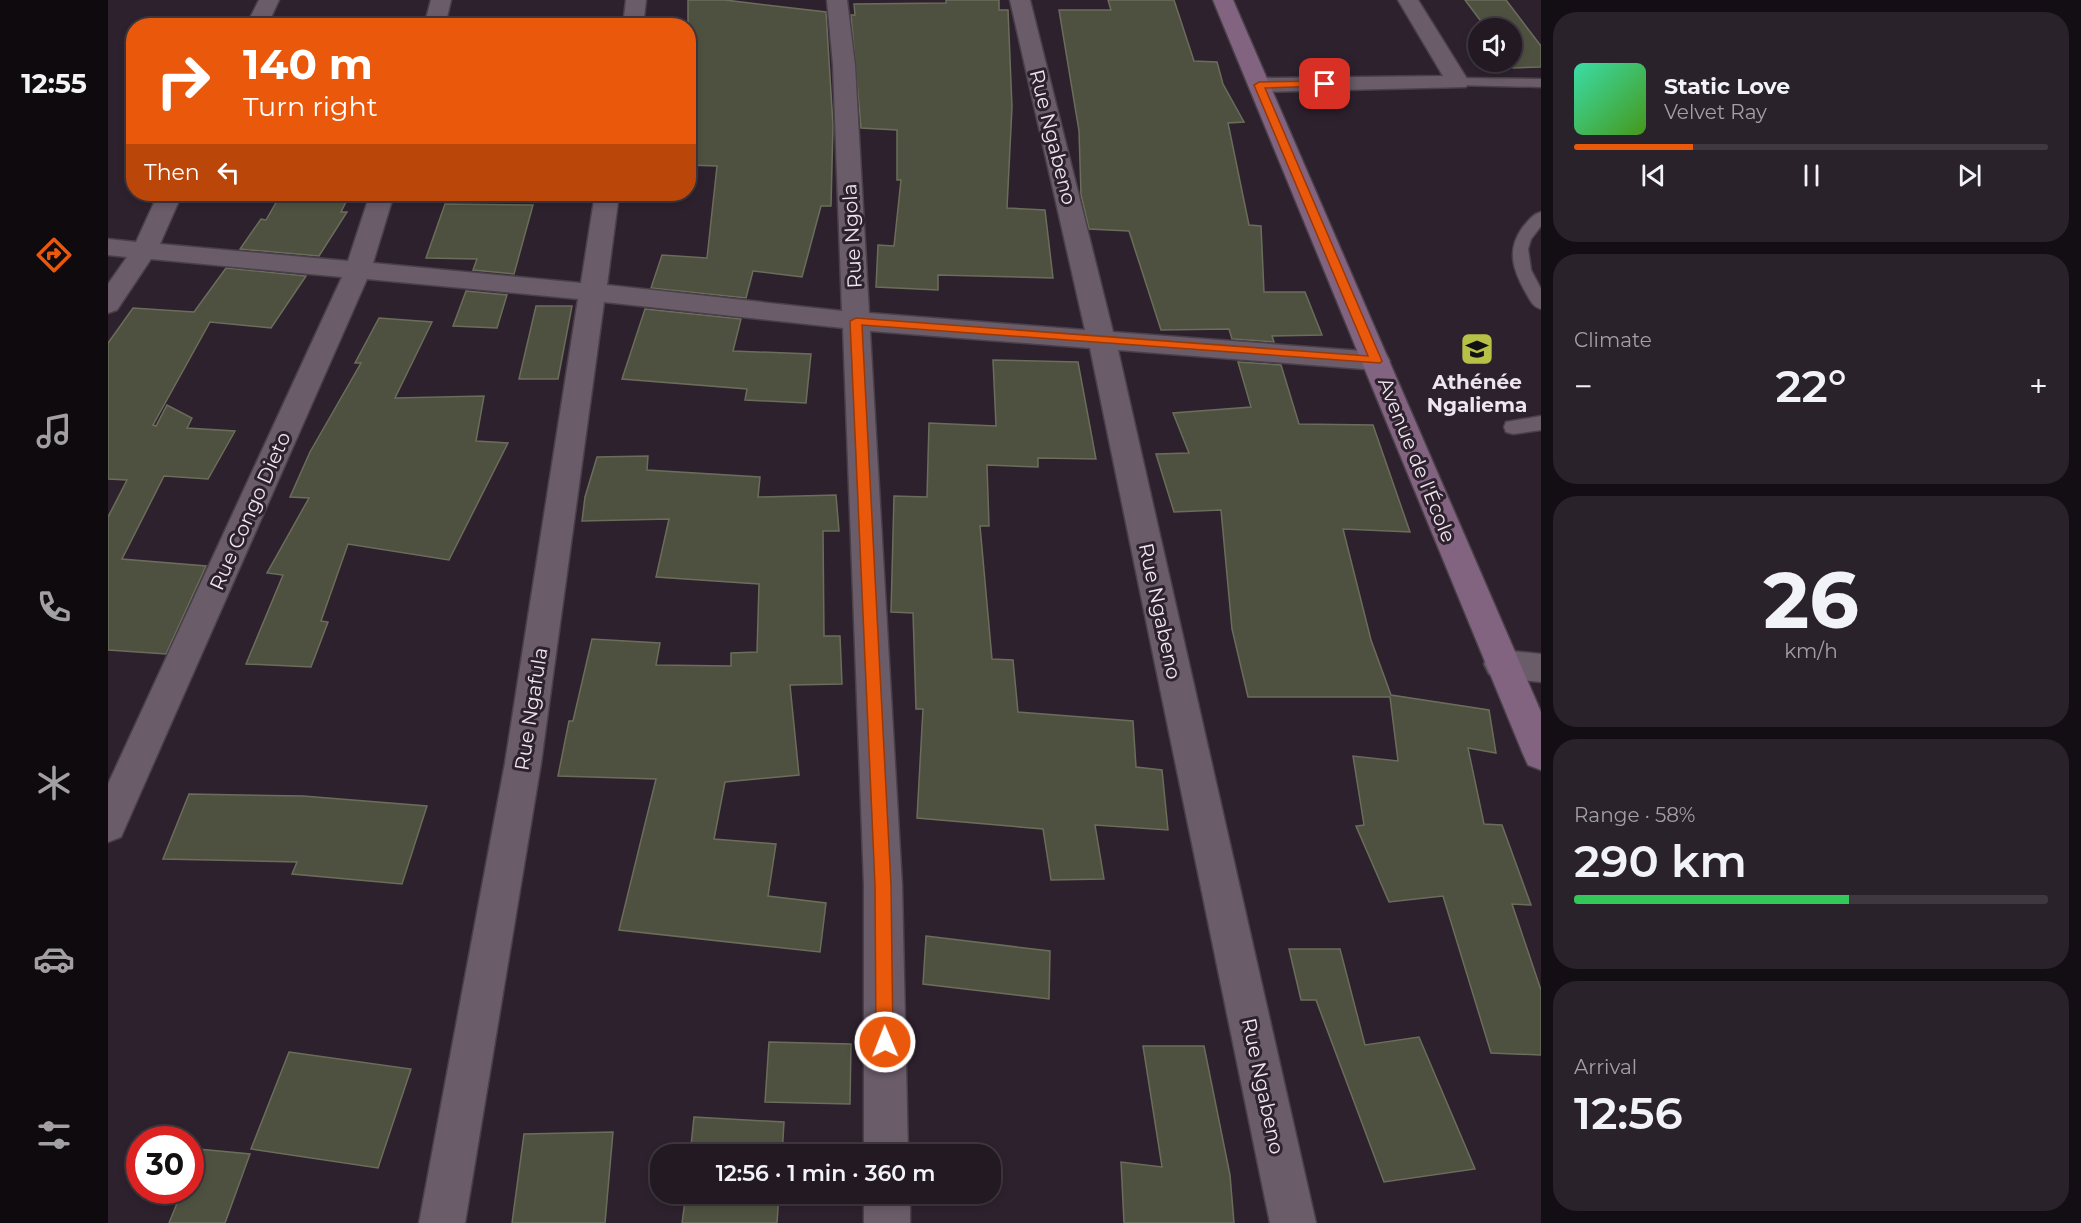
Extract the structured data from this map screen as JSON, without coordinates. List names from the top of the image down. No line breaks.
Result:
{"streets":{"main road":["Avenue de l'École"],"street":["Rue Ngabeno","Rue Ngola","Rue Congo Dieto","Rue Ngafula"]},"places":{"school or university":["Athénée Ngaliema"]},"page":{"tabs":"12:55","turn":["140 m","Turn right"],"song":["Static Love","Velvet Ray"],"then":"Then","tile":["Climate",["26","km/h"],["Range · 58%","290 km"],["Arrival","12:56"]],"heat":["−","22°","+"],"limit":"30","trip":"12:56 · 1 min · 360 m"}}
